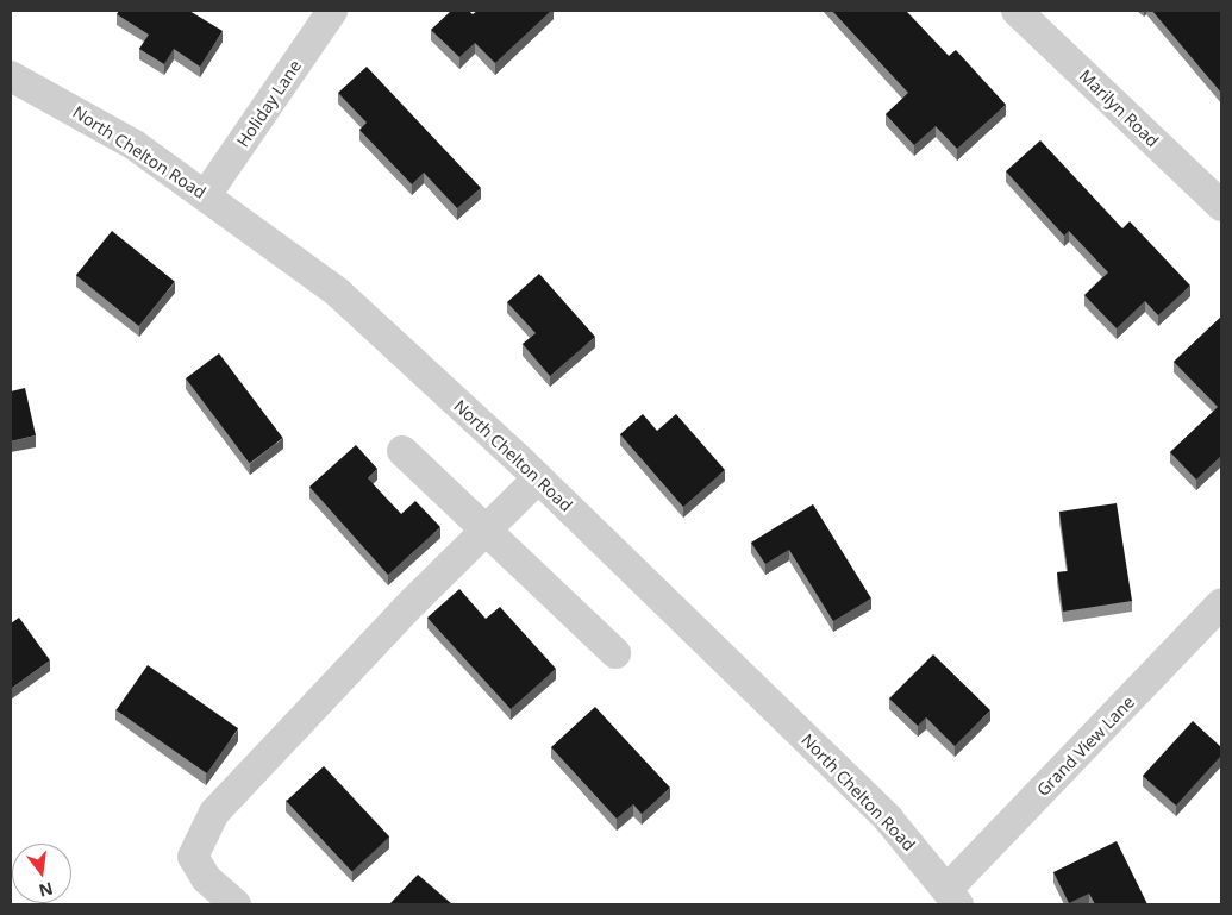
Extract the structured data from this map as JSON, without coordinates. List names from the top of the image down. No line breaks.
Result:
{"streets":{"street":["Holiday Lane","Marilyn Road","North Chelton Road","Grand View Lane"]},"crossings":[["Holiday Lane","North Chelton Road"],["North Chelton Road","Grand View Lane"]],"north":"bottom"}
